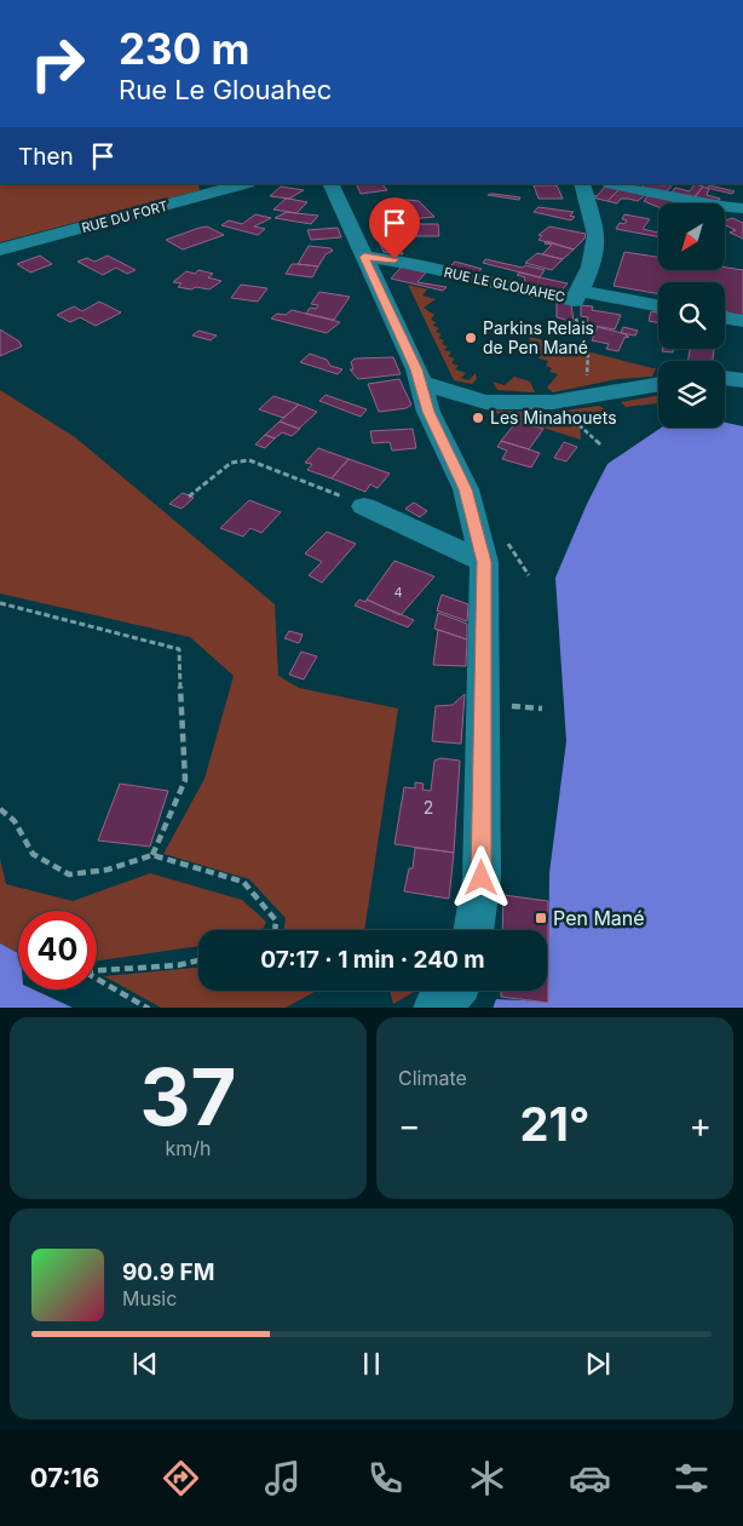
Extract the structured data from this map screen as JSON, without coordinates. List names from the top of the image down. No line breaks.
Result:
{"streets":{"street":["RUE DU FORT","RUE LE GLOUAHEC"]},"places":{"other":["Parkins Relais de Pen Mané","Les Minahouets"],"transit":["Pen Mané"]},"house_numbers":["4","2"],"north":"bottom left","page":{"turn":["230 m","Rue Le Glouahec"],"then":"Then","limit":"40","trip":"07:17 · 1 min · 240 m","tile":[["37","km/h"],"Climate"],"heat":["−","21°","+"],"song":["90.9 FM","Music"],"tabs":"07:16"}}
